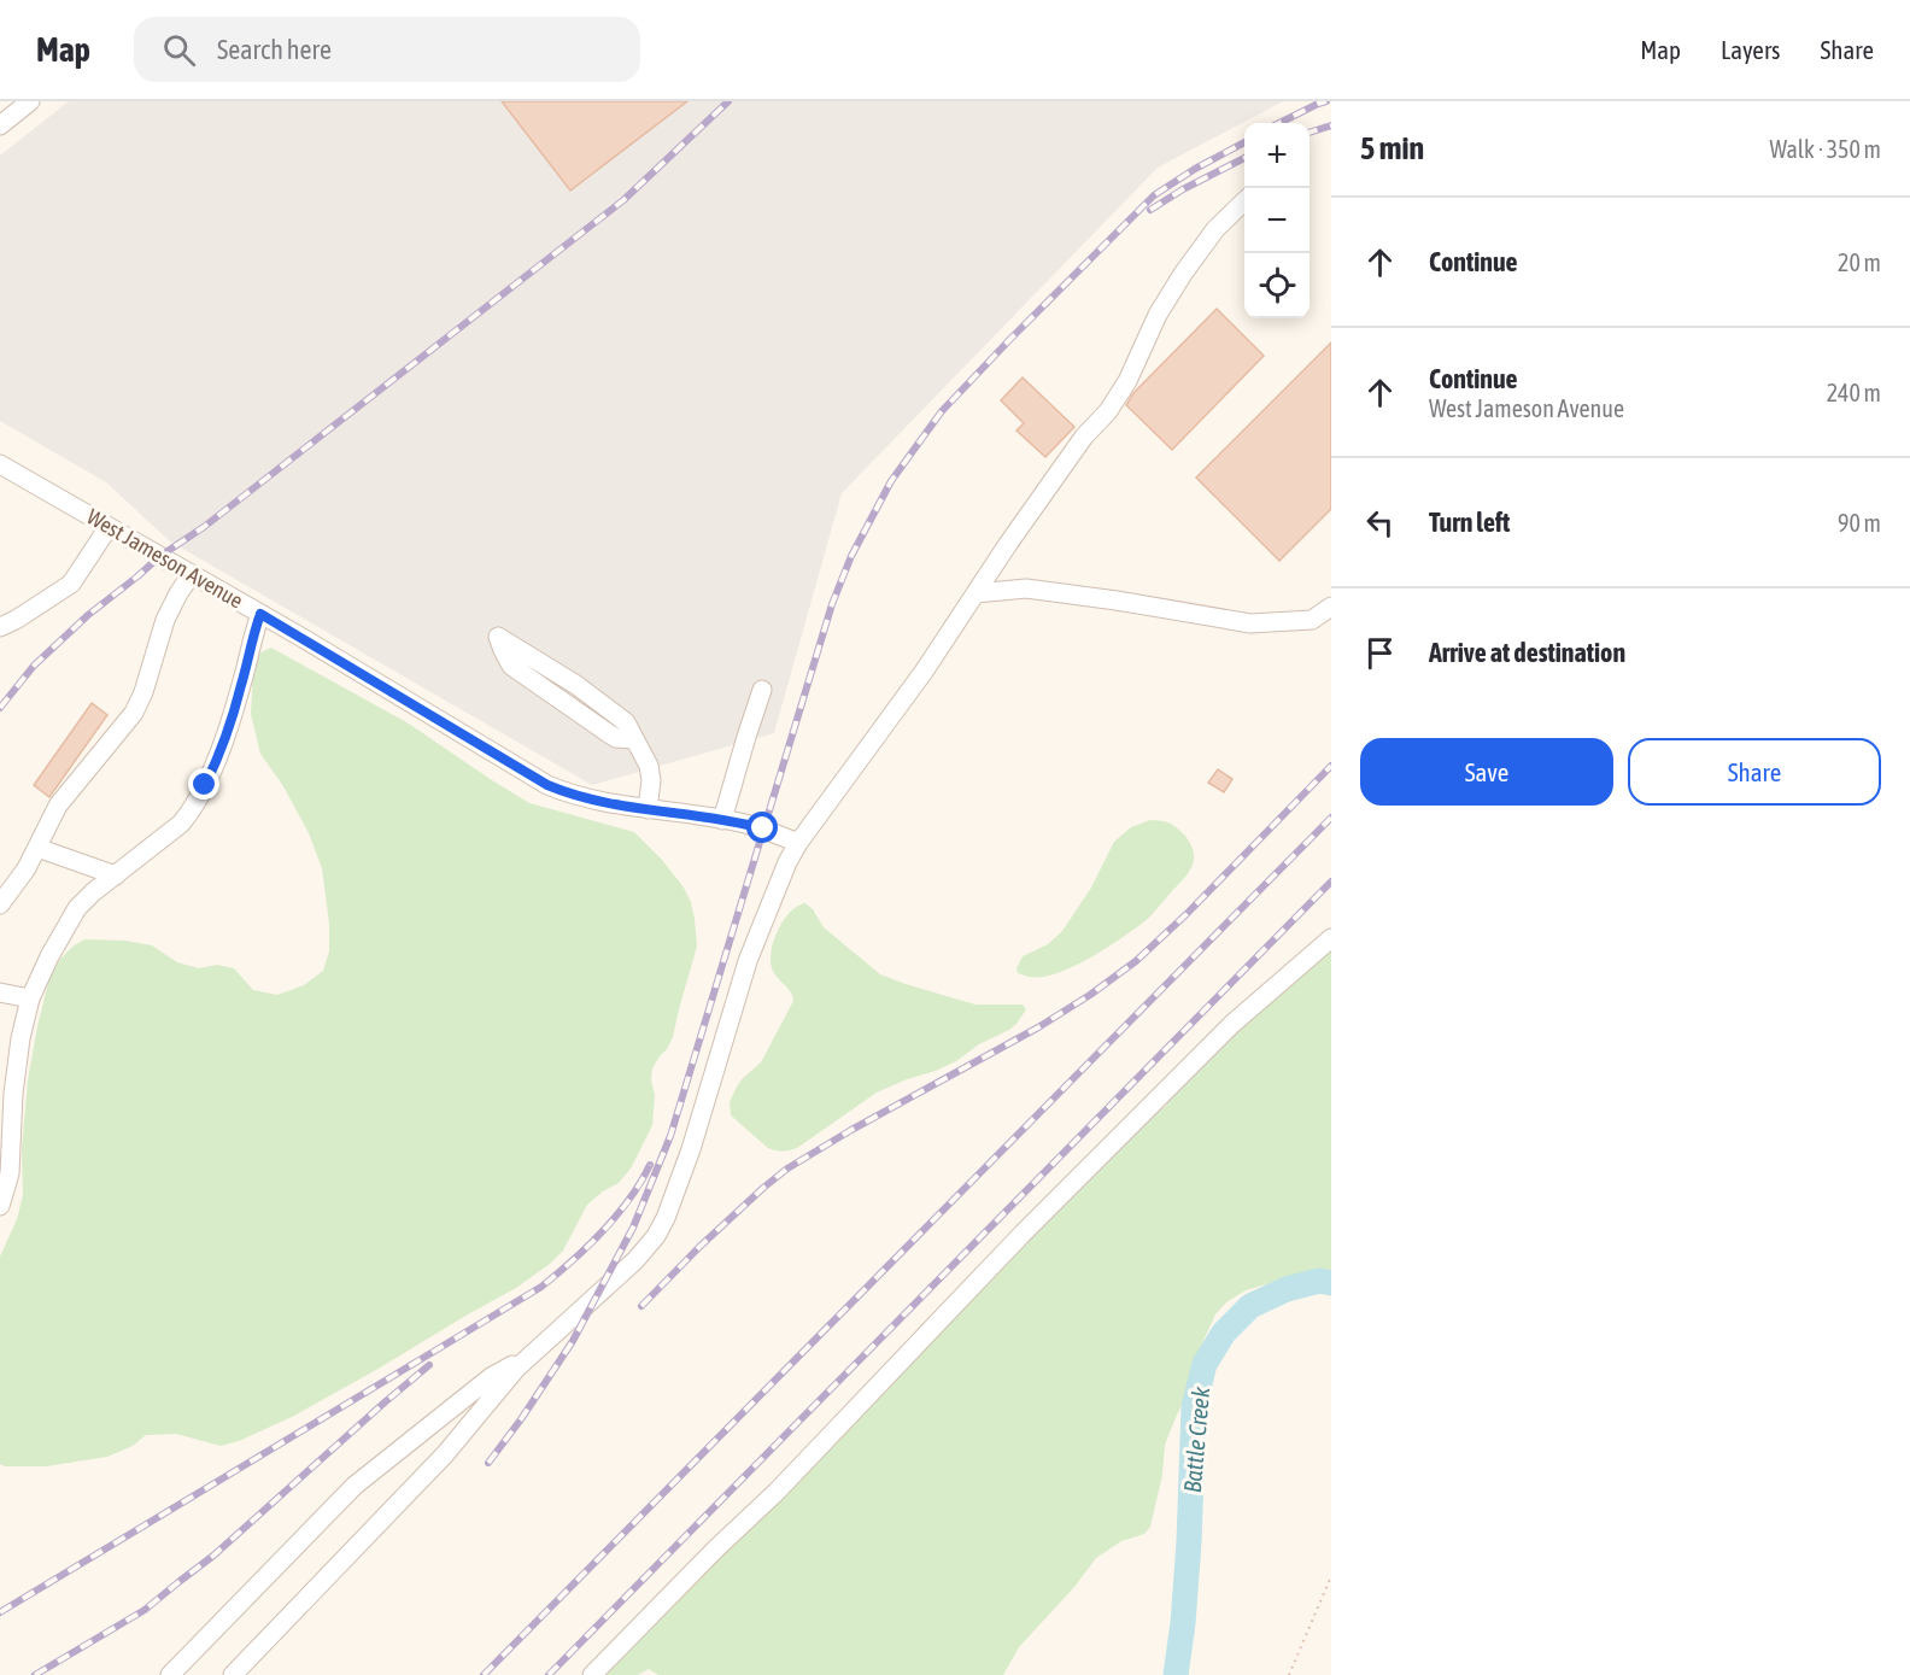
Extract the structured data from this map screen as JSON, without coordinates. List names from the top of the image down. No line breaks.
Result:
{"streets":{"street":["West Jameson Avenue"]},"water":["Battle Creek"],"page":{"header":"Map","search":"Search here","nav":["Map","Layers","Share"],"heading":["5 min","Walk · 350 m"],"map_buttons":["+","−"],"list":[["Continue","20 m"],["Continue","West Jameson Avenue","240 m"],["Turn left","90 m"],"Arrive at destination"],"buttons":["Save","Share"]}}
